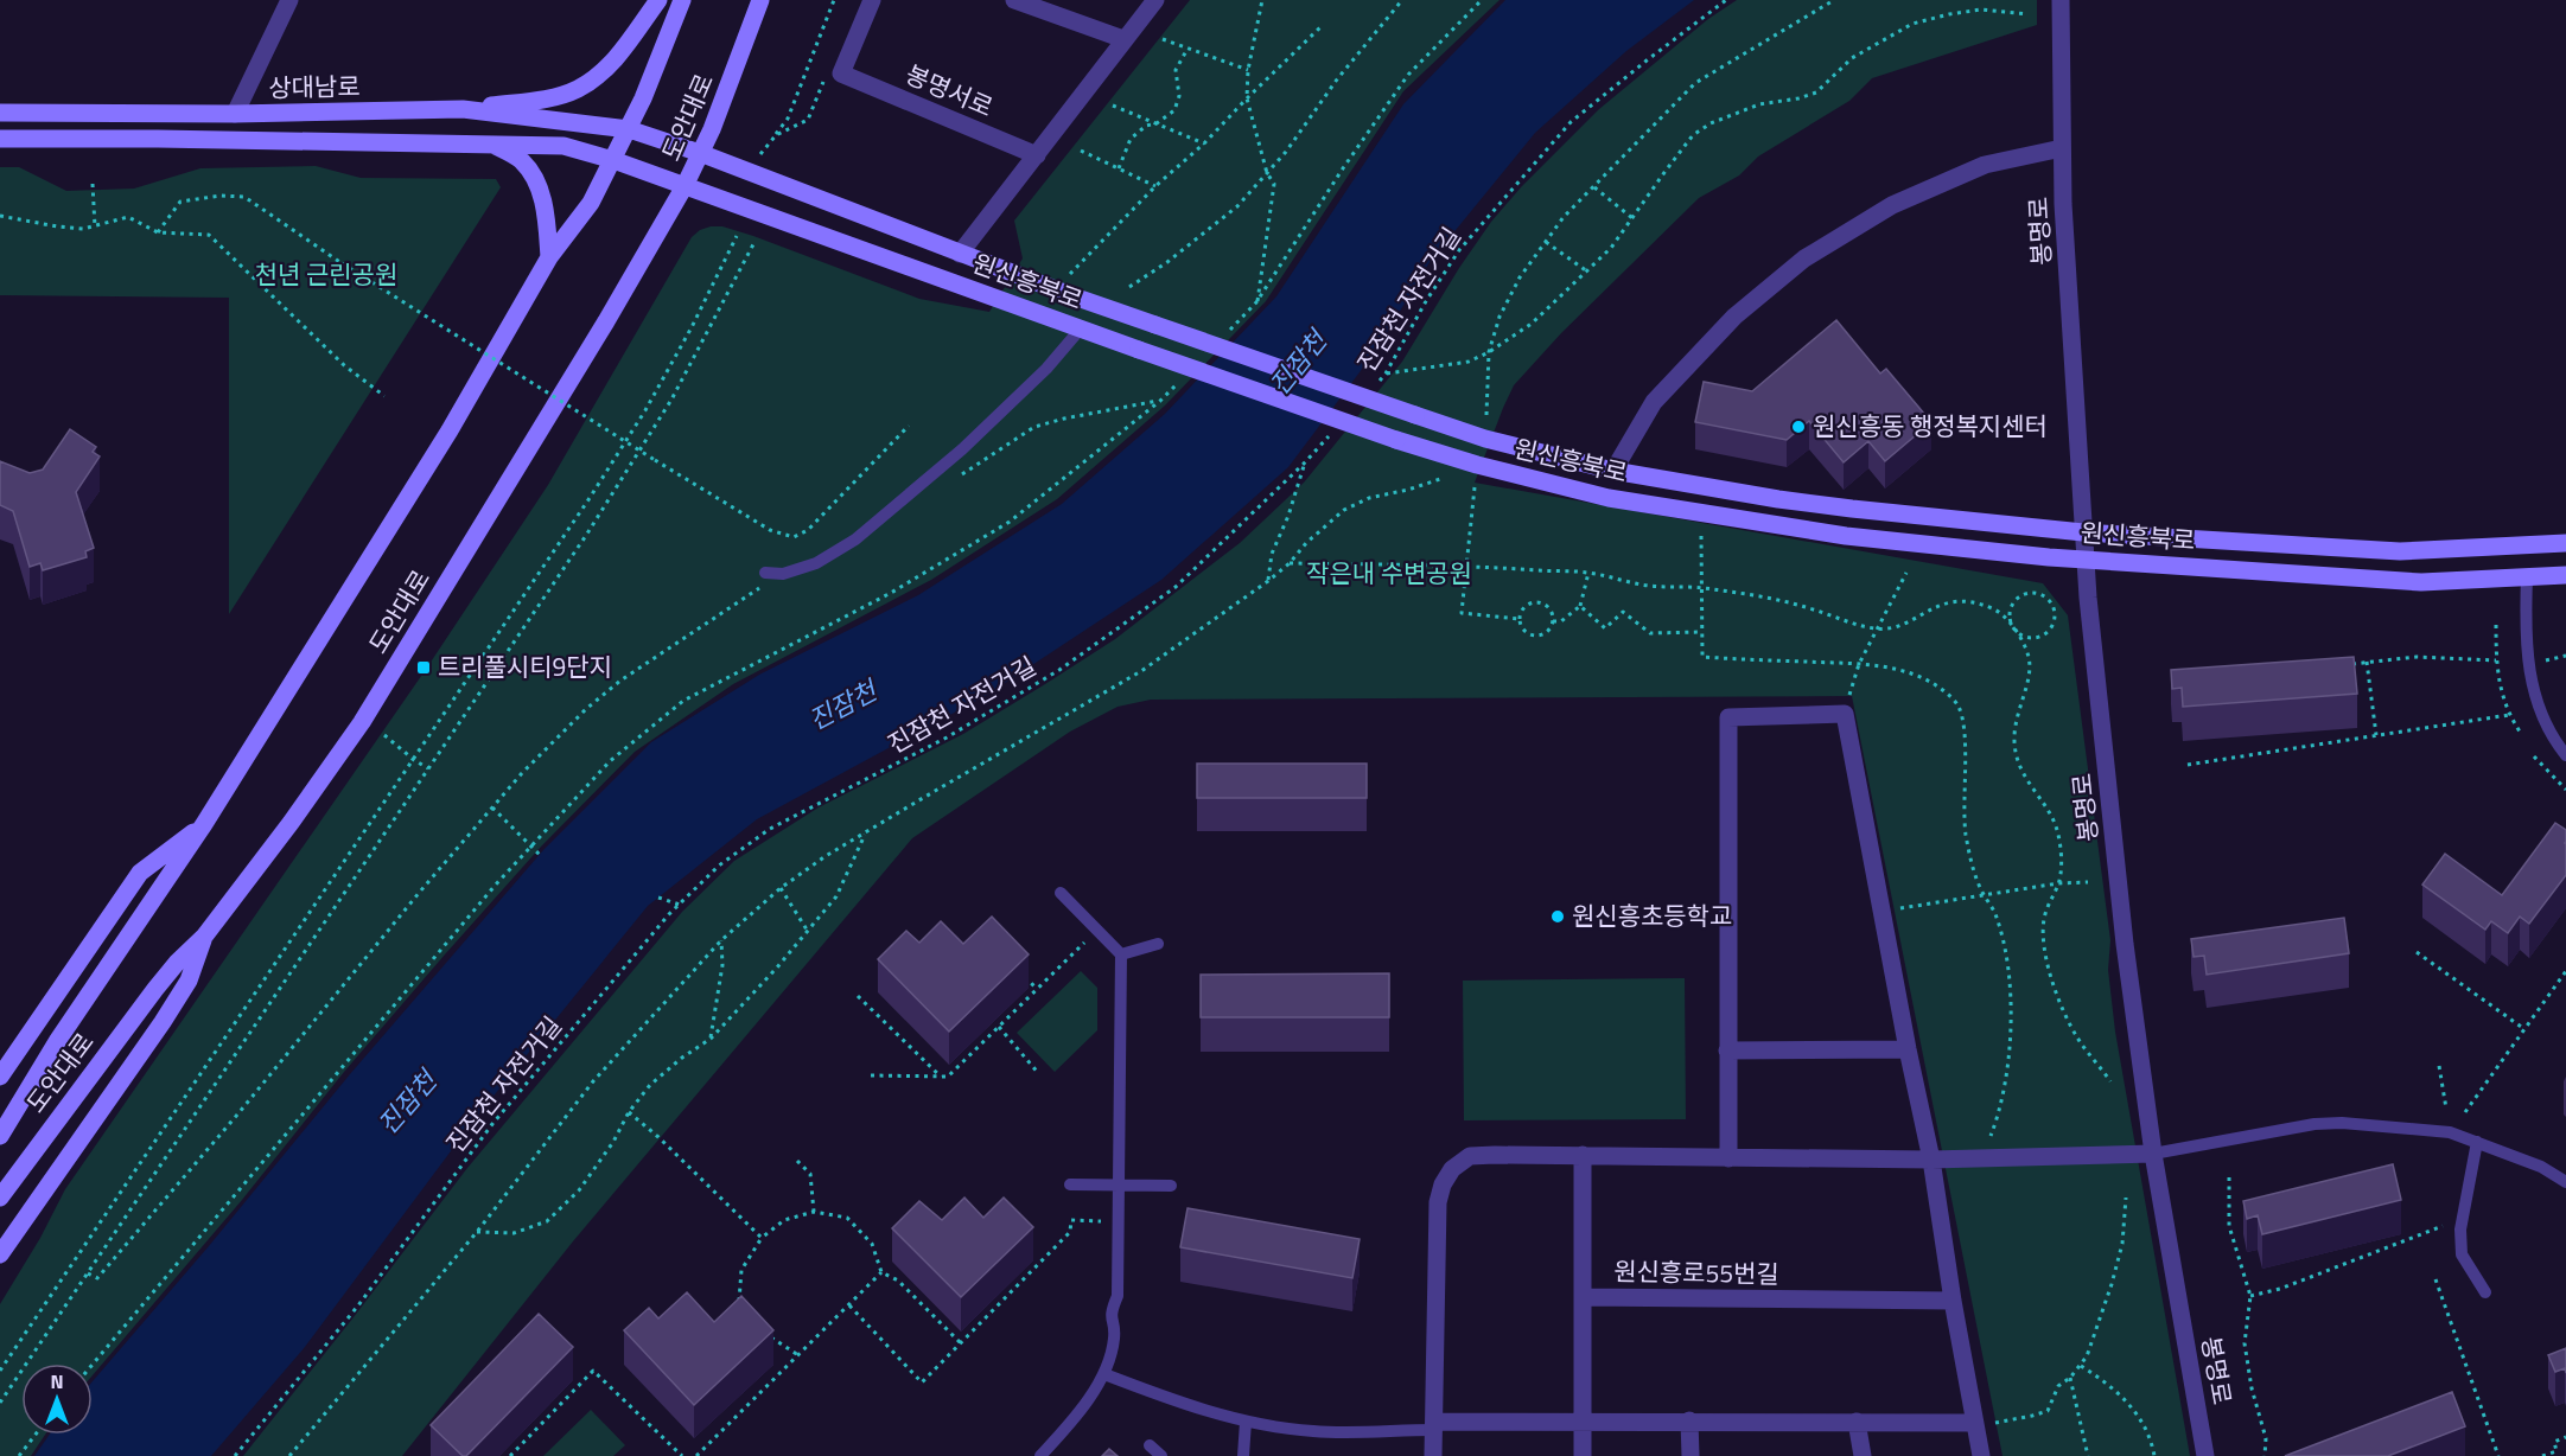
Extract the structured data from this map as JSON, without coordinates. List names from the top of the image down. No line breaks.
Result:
{"streets":{"street":["상대남로","봉명서로","도안대로","봉명로","원신흥북로","원신흥로55번길"],"path":["진잠천 자전거길"]},"crossings":[["상대남로","도안대로"],["상대남로","원신흥북로"],["도안대로","원신흥북로"],["봉명로","원신흥북로"]],"water":["진잠천"],"parks":["천년 근린공원","작은내 수변공원"],"places":{"other":["원신흥동 행정복지센터","원신흥초등학교"],"transit":["트리풀시티9단지"]},"north":"top"}
